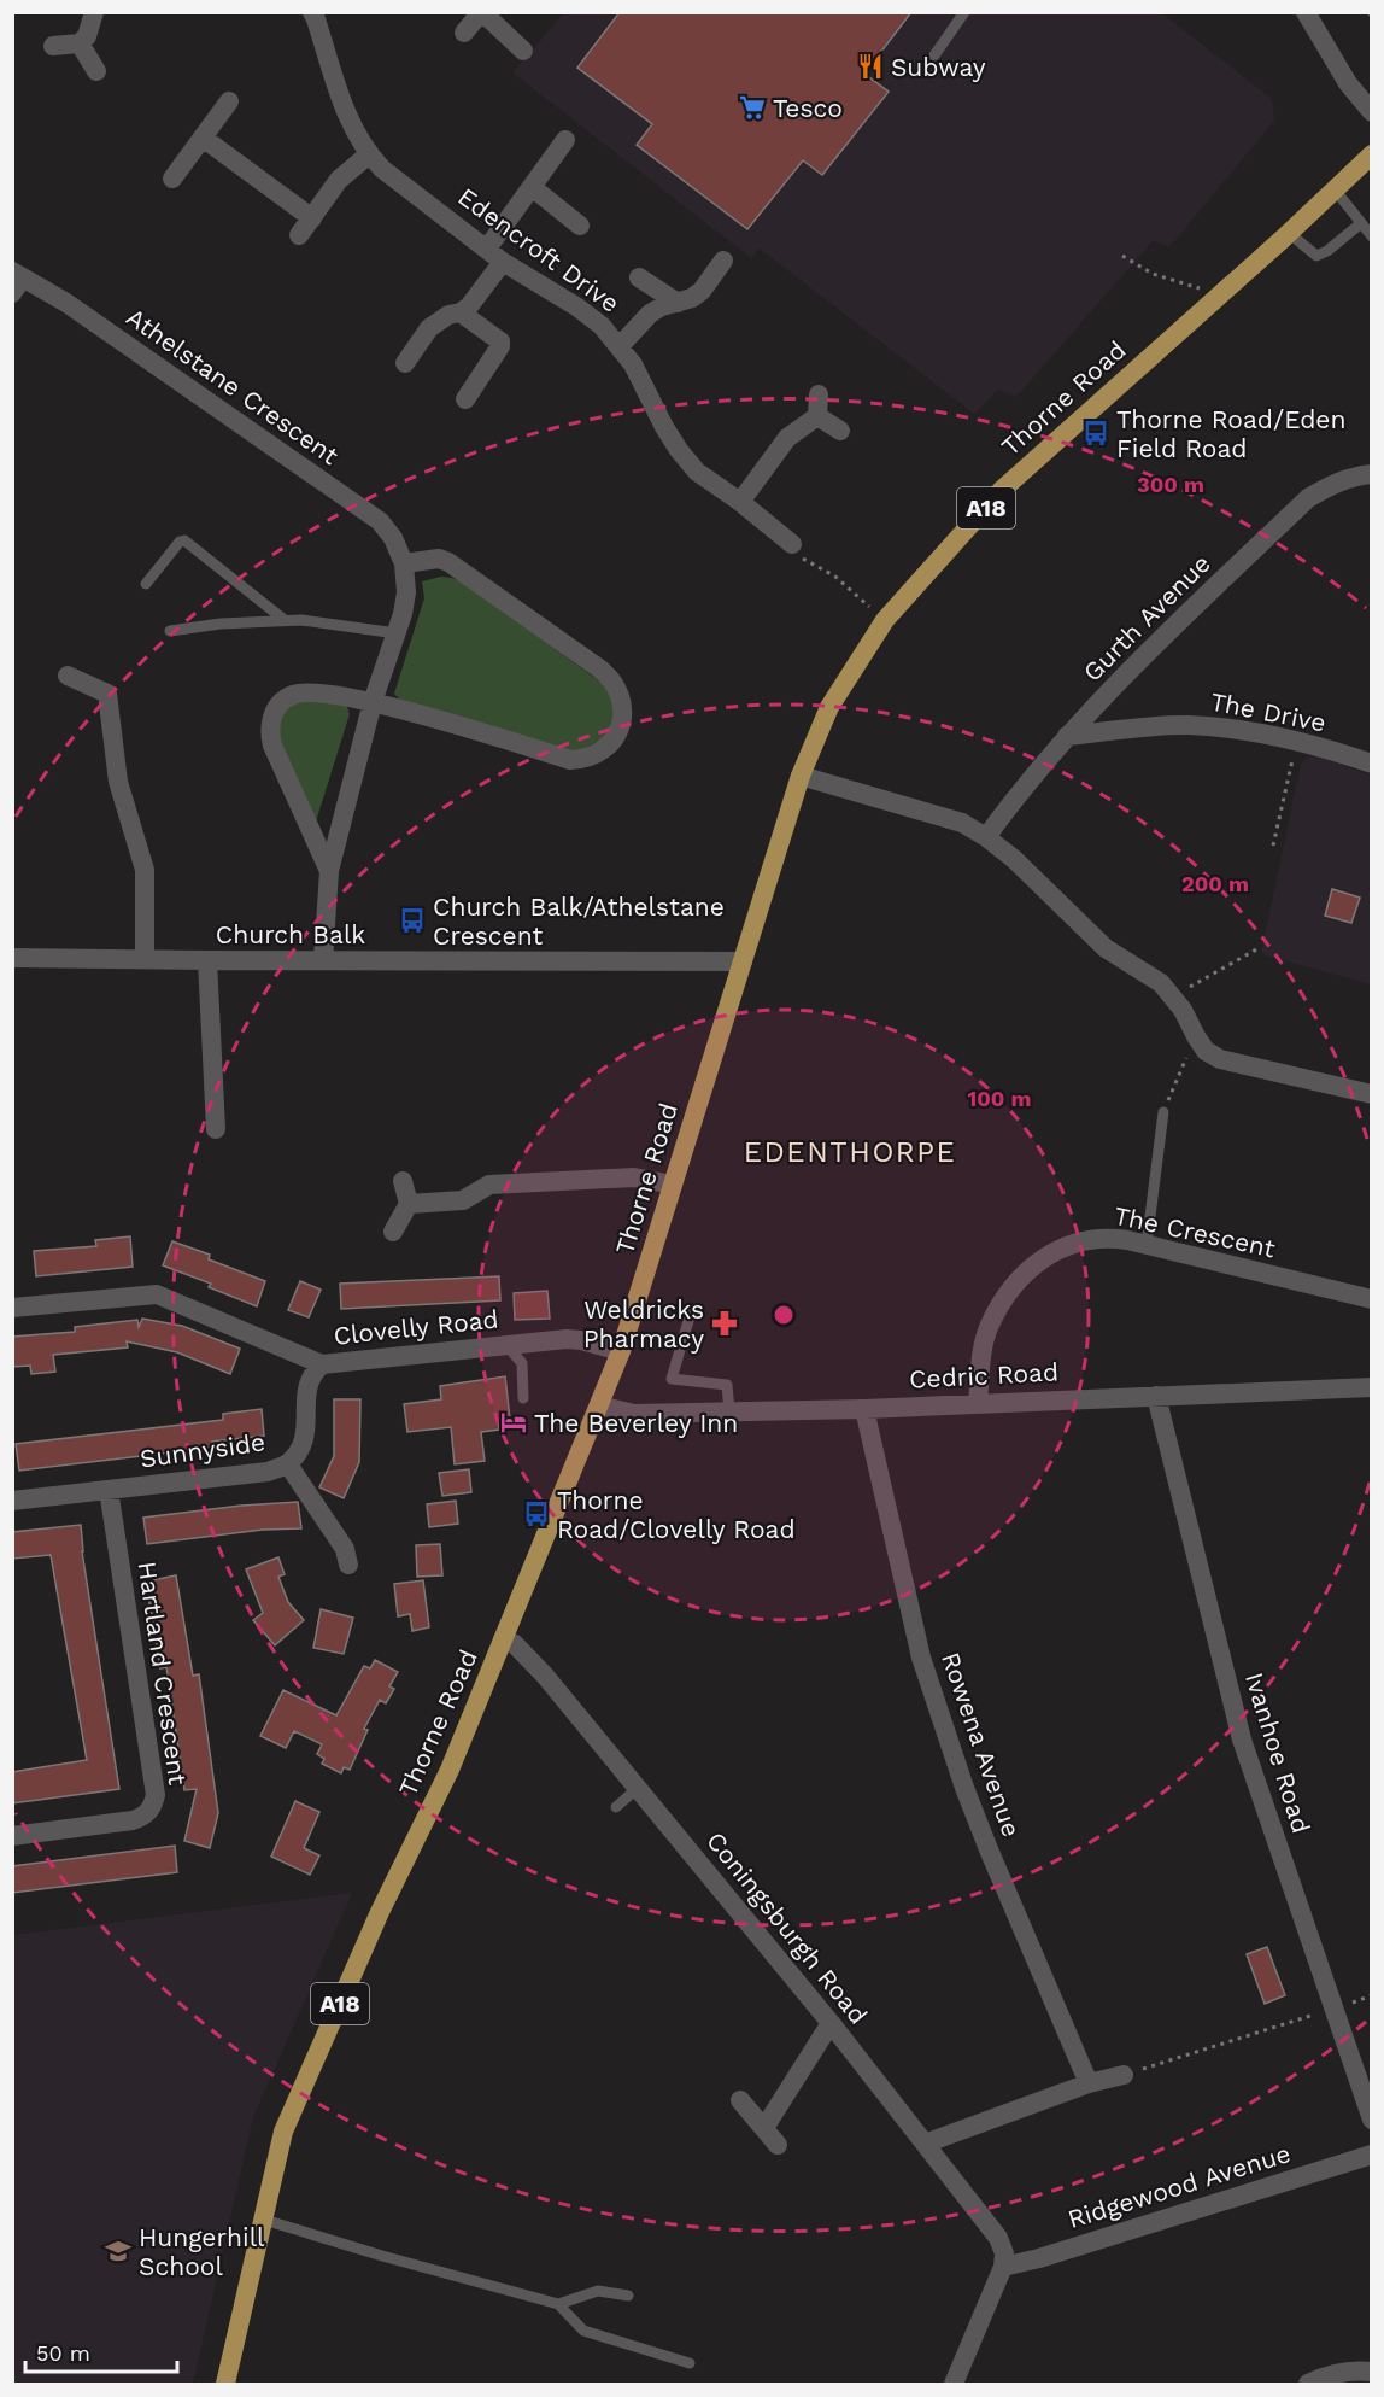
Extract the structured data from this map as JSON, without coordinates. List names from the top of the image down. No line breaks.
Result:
{"streets":{"main road":["Thorne Road","A18"],"street":["Edencroft Drive","Athelstane Crescent","Gurth Avenue","The Drive","Church Balk","The Crescent","Clovelly Road","Cedric Road","Sunnyside","Hartland Crescent","Rowena Avenue","Ivanhoe Road","Coningsburgh Road","Ridgewood Avenue"]},"crossings":[["Athelstane Crescent","Church Balk"],["Thorne Road","Church Balk"],["Thorne Road","Clovelly Road"],["Thorne Road","Cedric Road"],["Thorne Road","Coningsburgh Road"],["Gurth Avenue","The Drive"],["The Crescent","Cedric Road"],["Clovelly Road","Sunnyside"],["Cedric Road","Rowena Avenue"],["Cedric Road","Ivanhoe Road"],["Sunnyside","Hartland Crescent"],["Coningsburgh Road","Ridgewood Avenue"]],"districts":["EDENTHORPE"],"places":{"restaurant":["Subway"],"supermarket":["Tesco"],"bus stop":["Thorne Road/Eden Field Road","Church Balk/Athelstane Crescent","Thorne Road/Clovelly Road"],"pharmacy":["Weldricks Pharmacy"],"hotel":["The Beverley Inn"],"school or university":["Hungerhill School"]},"scale_bar":"50 m","rings":["300 m","200 m","100 m"]}
